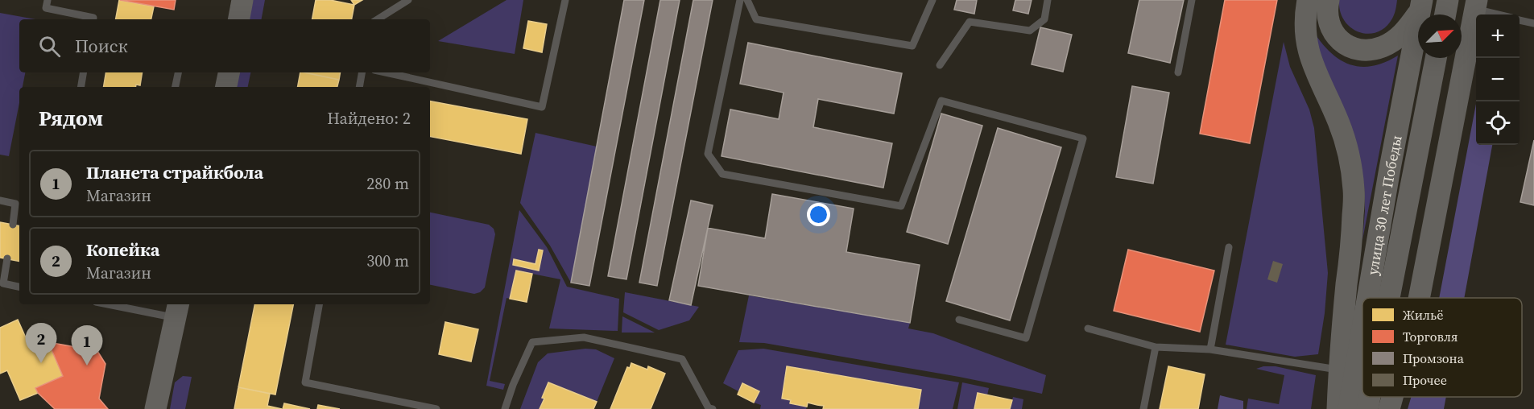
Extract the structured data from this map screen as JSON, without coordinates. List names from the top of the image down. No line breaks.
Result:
{"streets":{"street":["улица 30 лет Победы"]},"legend":["Жильё","Торговля","Промзона","Прочее"],"north":"top right","page":{"map_buttons":["+","−"],"search":"Поиск","heading":["Рядом","Найдено: 2"],"list":[{"mark":"1","name":"Планета страйкбола","note":"Магазин","value":"280 m"},{"mark":"2","name":"Копейка","note":"Магазин","value":"300 m"}],"pins":["2","1"]}}
